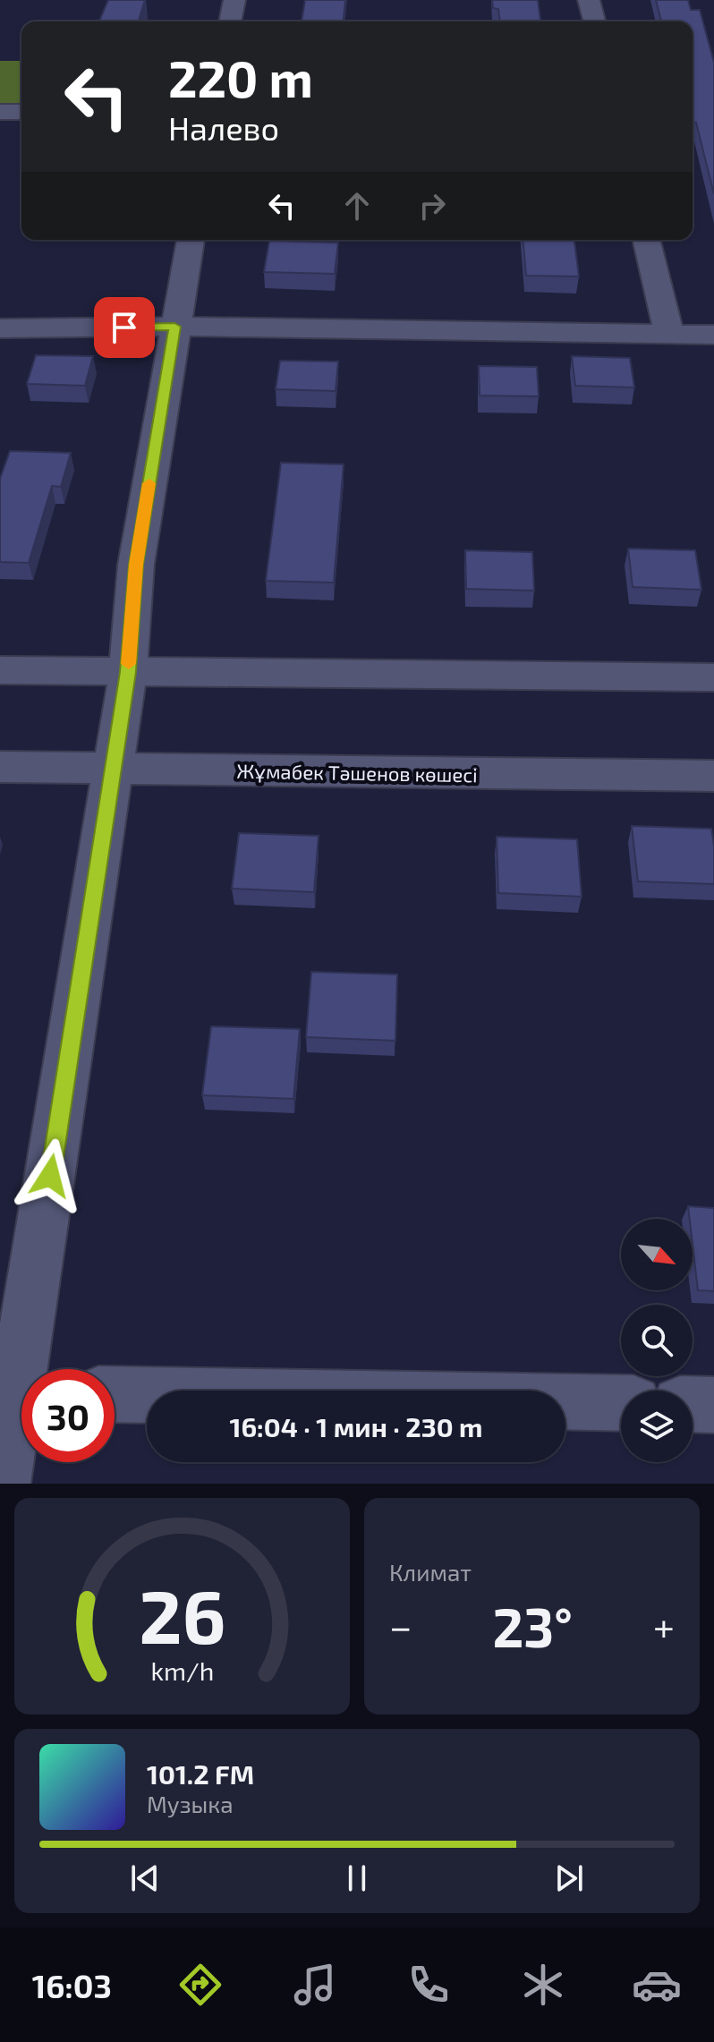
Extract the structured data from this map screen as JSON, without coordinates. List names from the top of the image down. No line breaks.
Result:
{"streets":{"street":["Жұмабек Тәшенов көшесі"]},"north":"bottom right","page":{"turn":["220 m","Налево"],"limit":"30","trip":"16:04 · 1 мин · 230 m","tile":"Климат","heat":["−","23°","+"],"song":["101.2 FM","Музыка"],"tabs":"16:03","gauge":["26","km/h"]}}
